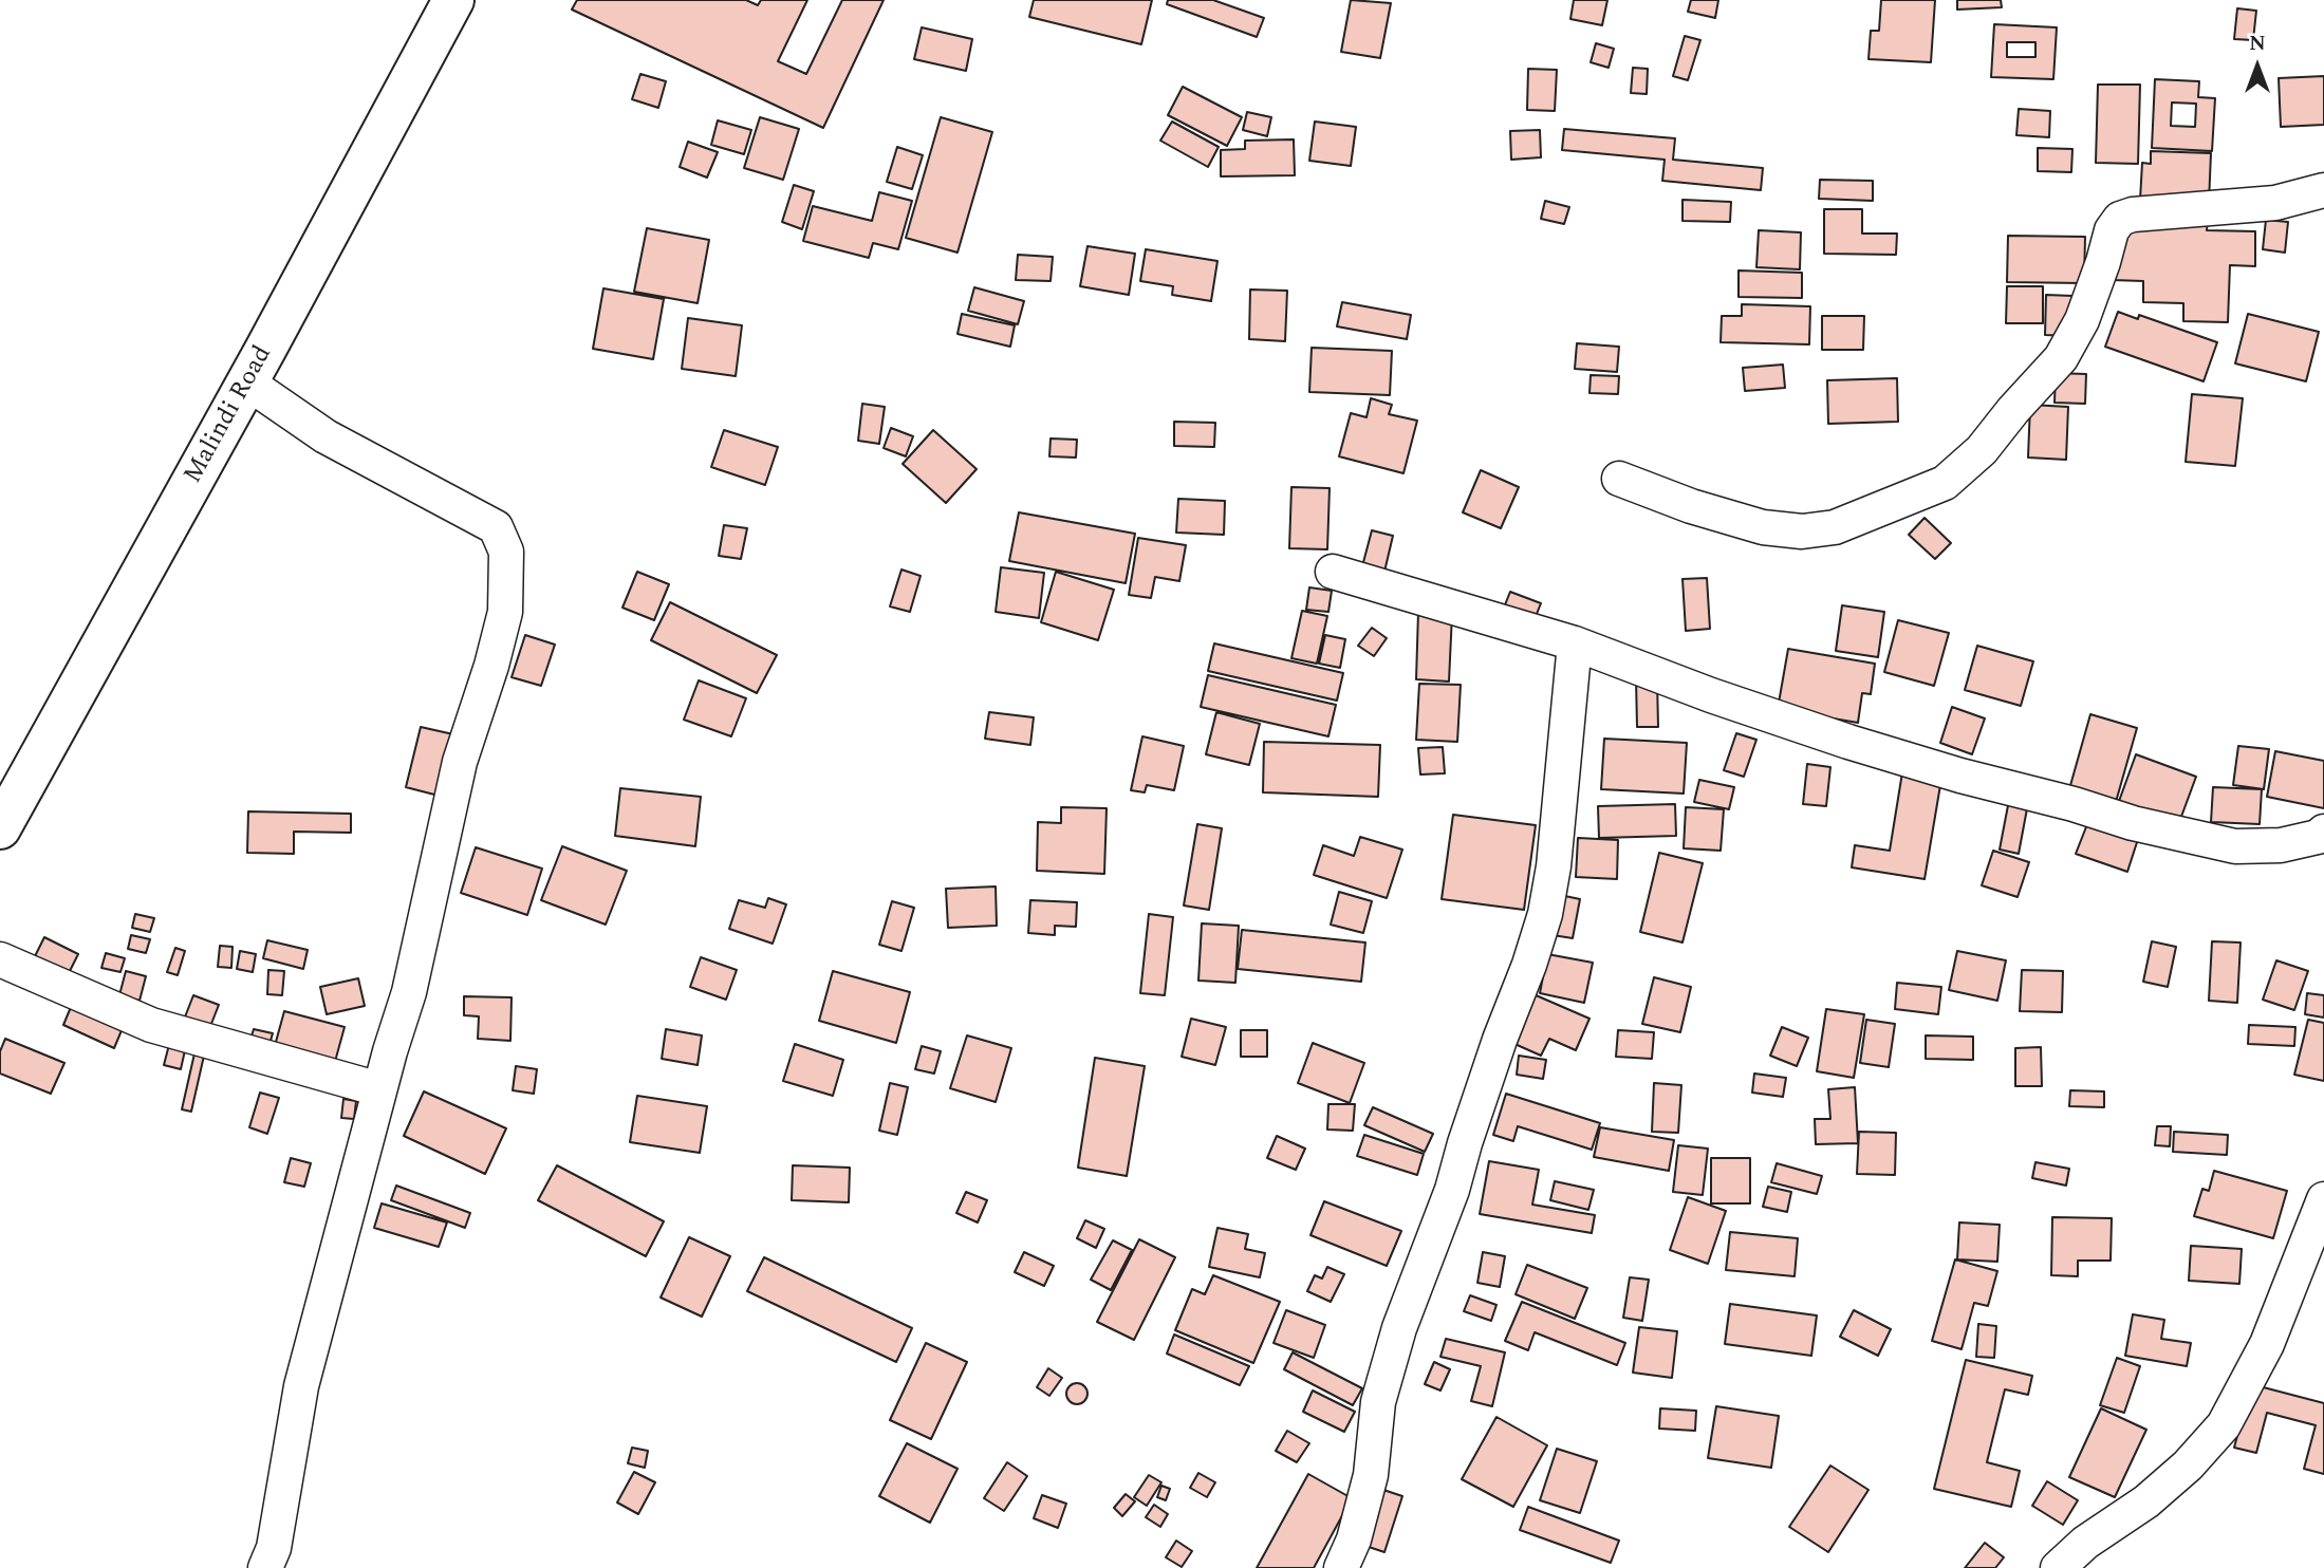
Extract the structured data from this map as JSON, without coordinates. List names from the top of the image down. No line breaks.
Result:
{"streets":{"highway":["Malindi Road"]},"north":"top"}
